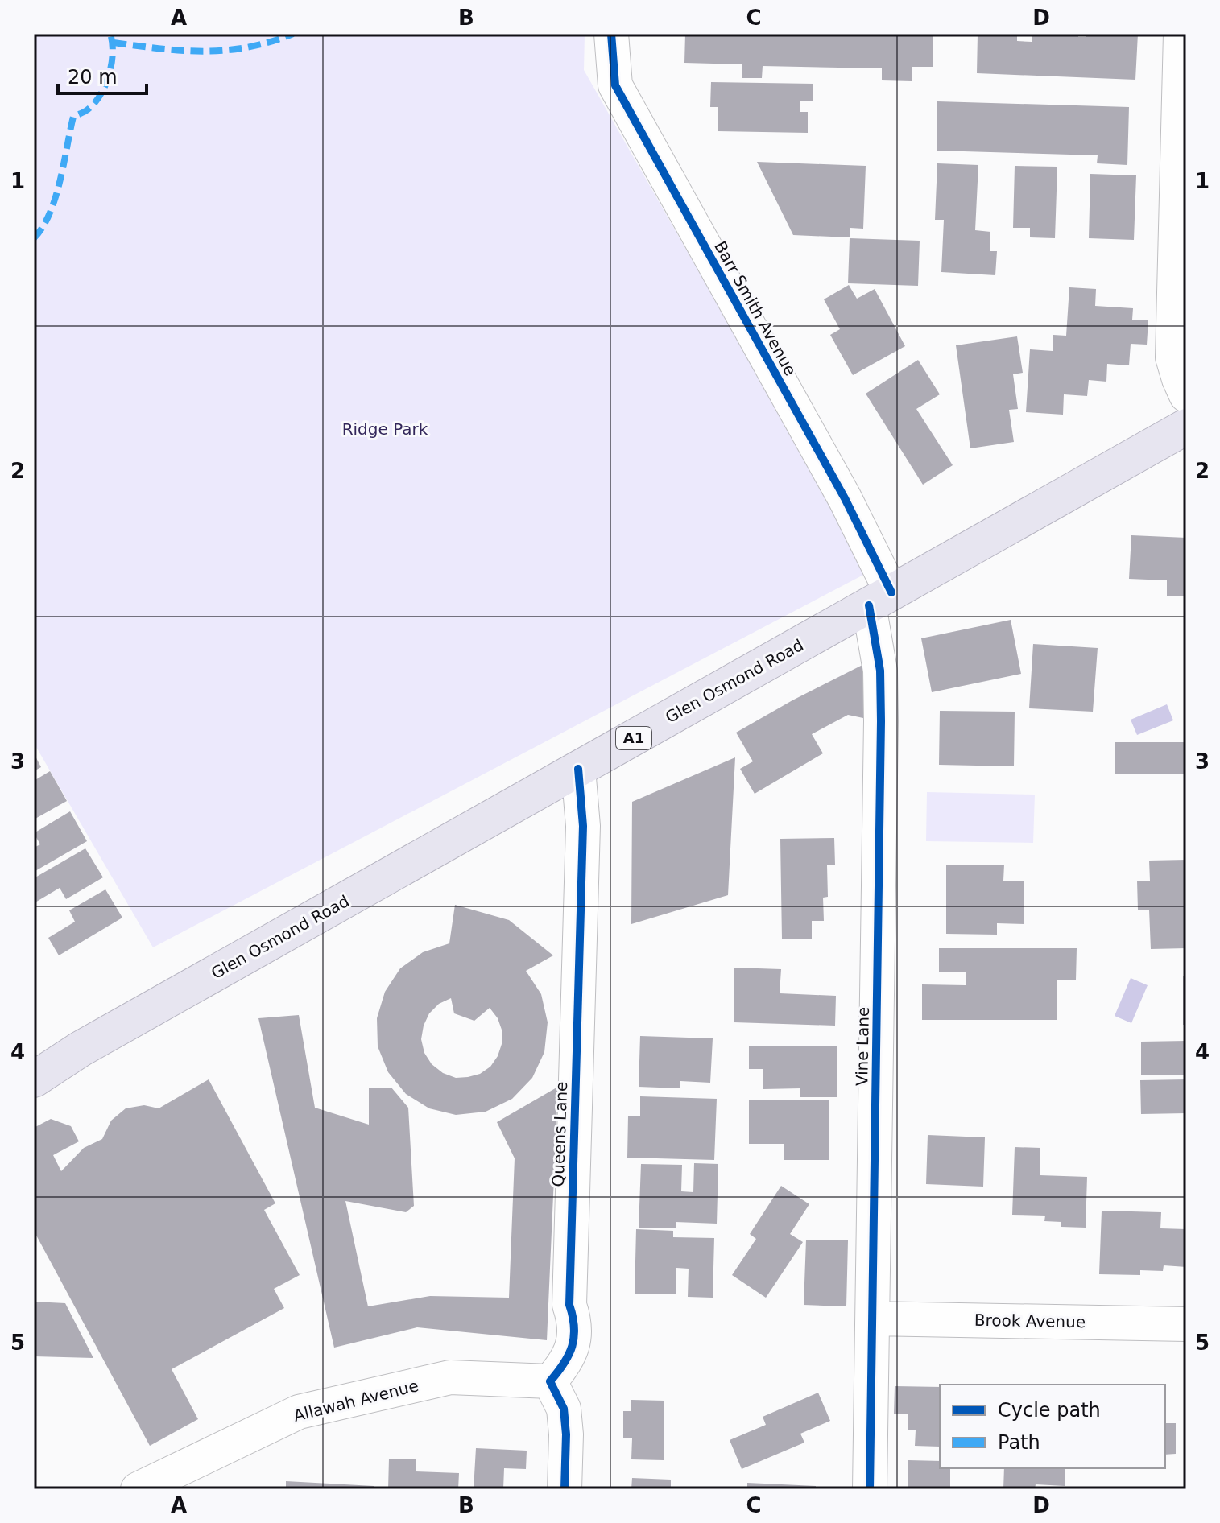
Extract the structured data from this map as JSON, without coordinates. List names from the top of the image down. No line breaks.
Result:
{"streets":{"highway":["Glen Osmond Road","A1"],"street":["Barr Smith Avenue","Vine Lane","Queens Lane","Brook Avenue","Allawah Avenue"]},"crossings":[["Barr Smith Avenue","Glen Osmond Road"],["Barr Smith Avenue","Vine Lane"],["Glen Osmond Road","Vine Lane"],["Glen Osmond Road","Queens Lane"],["Vine Lane","Brook Avenue"],["Queens Lane","Allawah Avenue"]],"parks":["Ridge Park"],"legend":["Cycle path","Path"],"scale_bar":"20 m","grid":{"columns":["A","B","C","D"],"rows":["1","2","3","4","5"]}}
